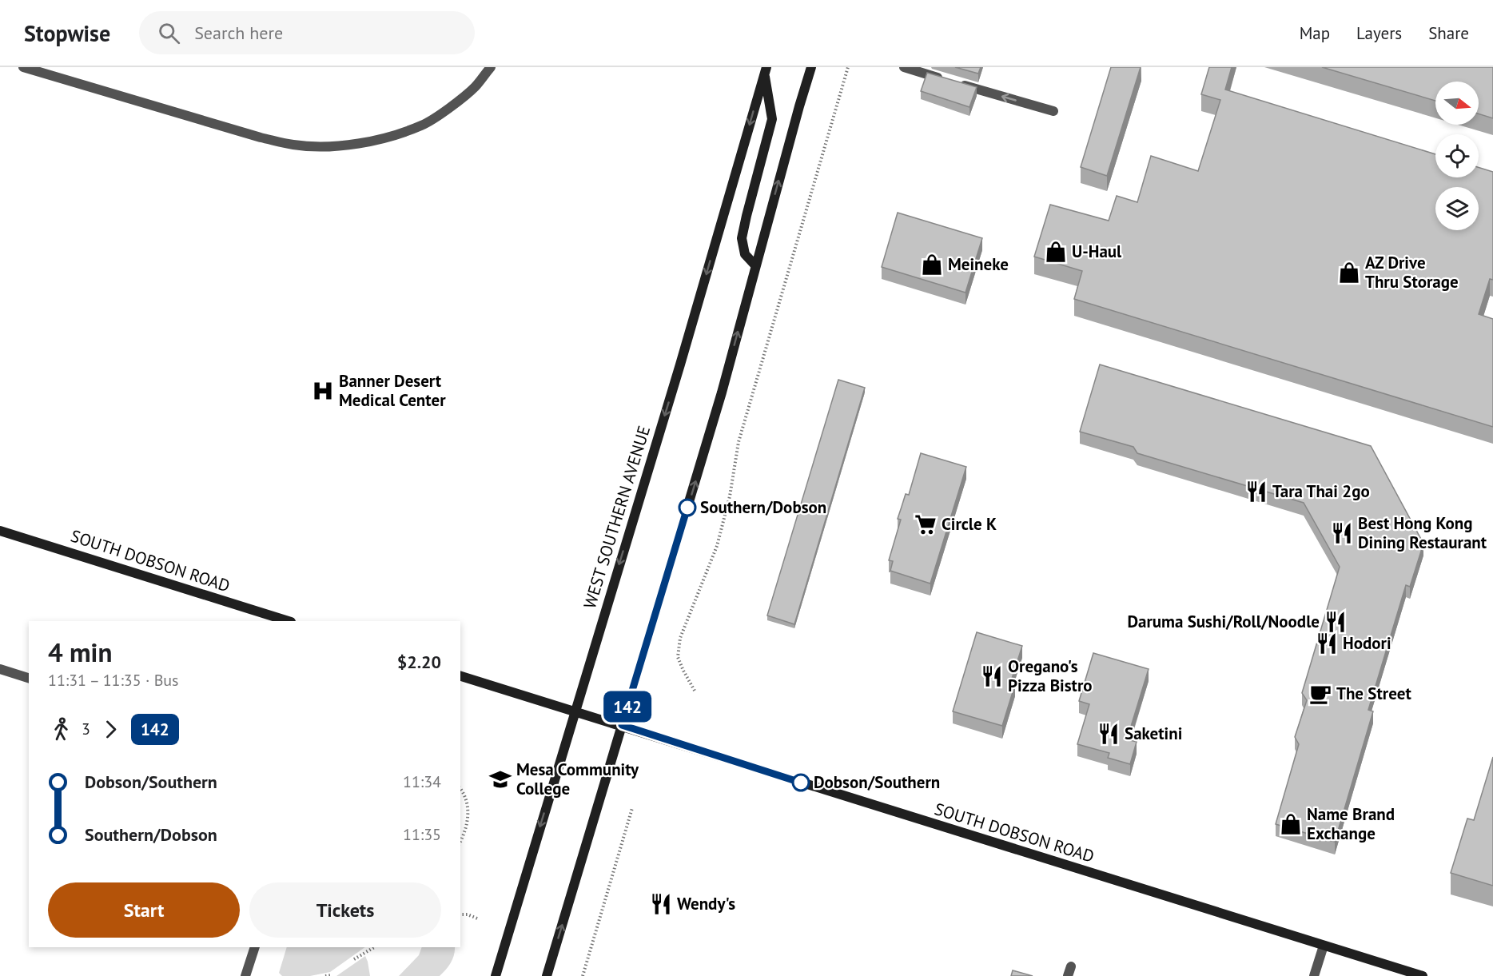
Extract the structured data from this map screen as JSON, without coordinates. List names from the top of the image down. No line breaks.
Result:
{"streets":{"main road":["WEST SOUTHERN AVENUE","SOUTH DOBSON ROAD"]},"crossings":[["WEST SOUTHERN AVENUE","SOUTH DOBSON ROAD"]],"places":{"shop":["U-Haul","Meineke","AZ Drive Thru Storage","Name Brand Exchange"],"hospital":["Banner Desert Medical Center"],"restaurant":["Tara Thai 2go","Best Hong Kong Dining Restaurant","Daruma Sushi/Roll/Noodle","Hodori","Oregano's Pizza Bistro","Saketini","Wendy's"],"other":["Southern/Dobson","Dobson/Southern"],"supermarket":["Circle K"],"cafe":["The Street"],"school or university":["Mesa Community College"]},"lines":["bus line 142"],"north":"right","page":{"header":"Stopwise","search":"Search here","nav":["Map","Layers","Share"],"on_map":"142","heading":["4 min","11:31 – 11:35 · Bus","$2.20"],"legs":["3","142"],"list":[{"name":"Dobson/Southern","value":"11:34"},{"name":"Southern/Dobson","value":"11:35"}],"buttons":["Start","Tickets"]}}
